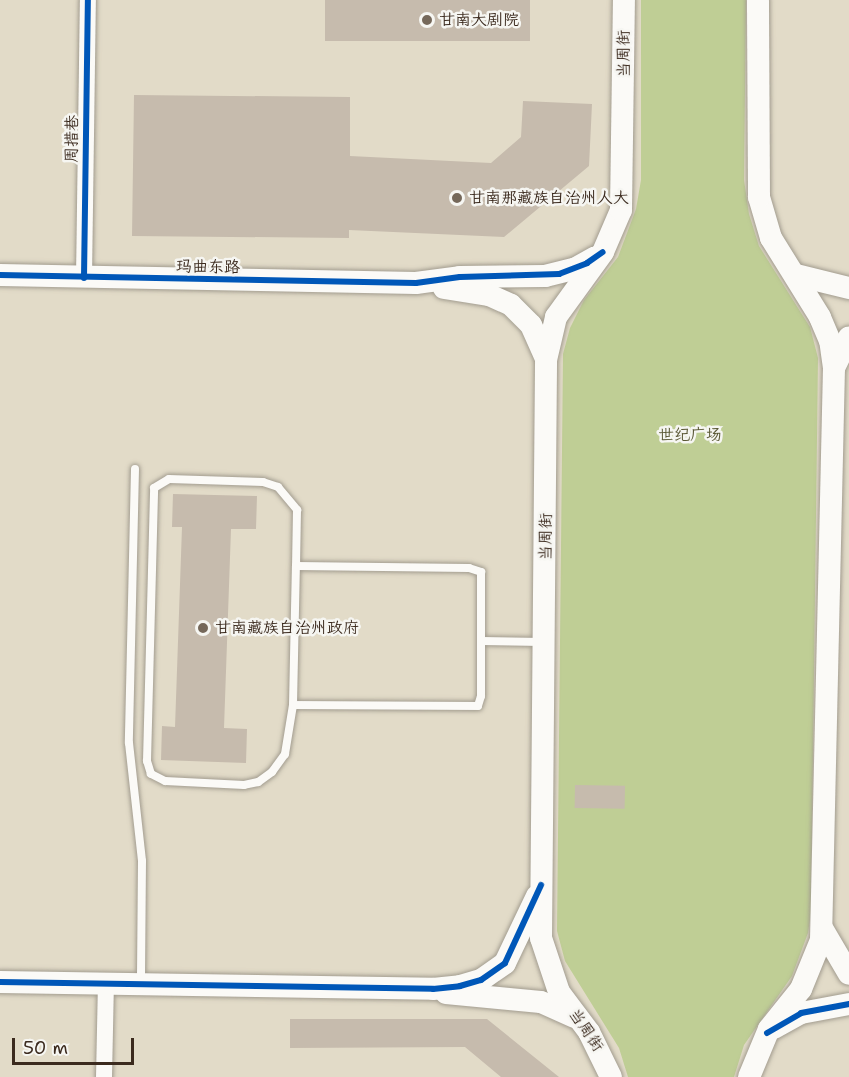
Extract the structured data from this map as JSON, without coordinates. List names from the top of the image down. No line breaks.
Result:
{"streets":{"main road":["当周街","玛曲东路"],"street":["周措巷"]},"crossings":[["周措巷","玛曲东路"]],"parks":["世纪广场"],"places":["甘南大剧院","甘南那藏族自治州人大","甘南藏族自治州政府"],"scale_bar":"50 m"}
